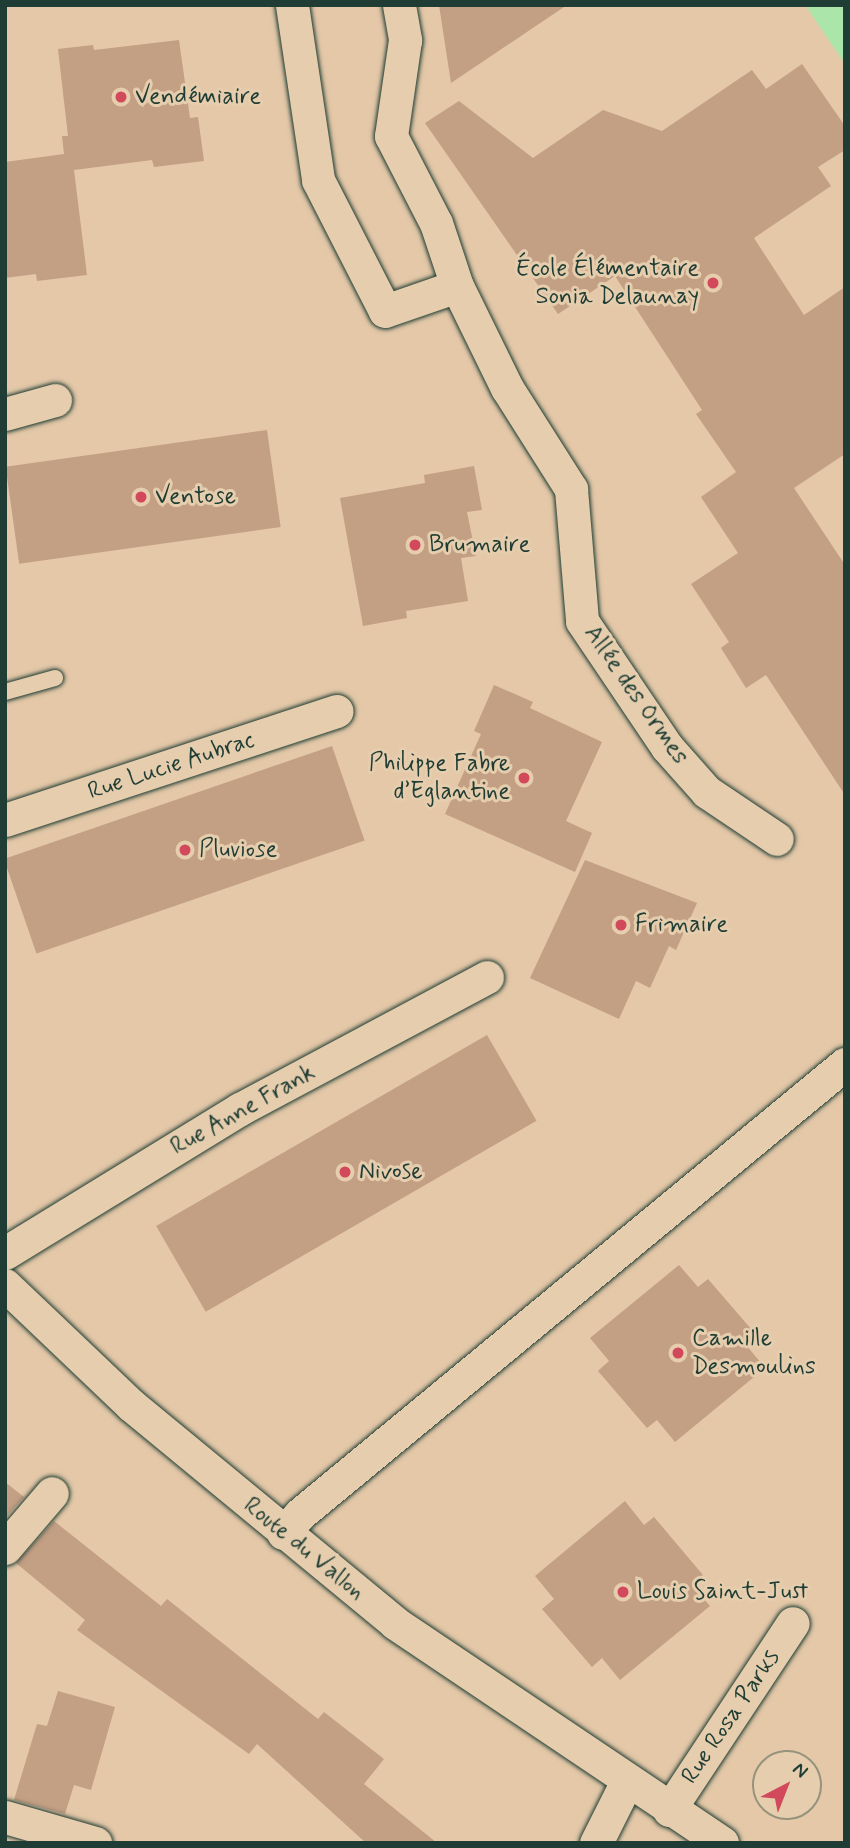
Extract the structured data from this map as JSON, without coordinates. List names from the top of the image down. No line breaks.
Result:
{"streets":{"street":["Allée des Ormes","Rue Lucie Aubrac","Rue Anne Frank","Route du Vallon","Rue Rosa Parks"]},"crossings":[["Route du Vallon","Rue Rosa Parks"]],"places":["Vendémiaire","École Élémentaire Sonia Delaunay","Ventose","Brumaire","Philippe Fabre d’Eglantine","Pluviose","Frimaire","Nivose","Camille Desmoulins","Louis Saint-Just"],"north":"top right"}
